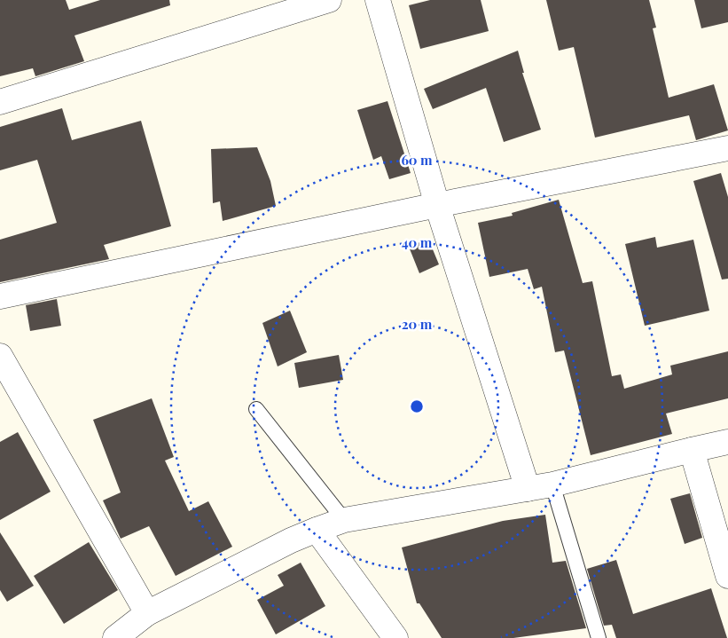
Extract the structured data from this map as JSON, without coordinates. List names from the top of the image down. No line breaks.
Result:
{"rings":["60 m","40 m","20 m"]}
